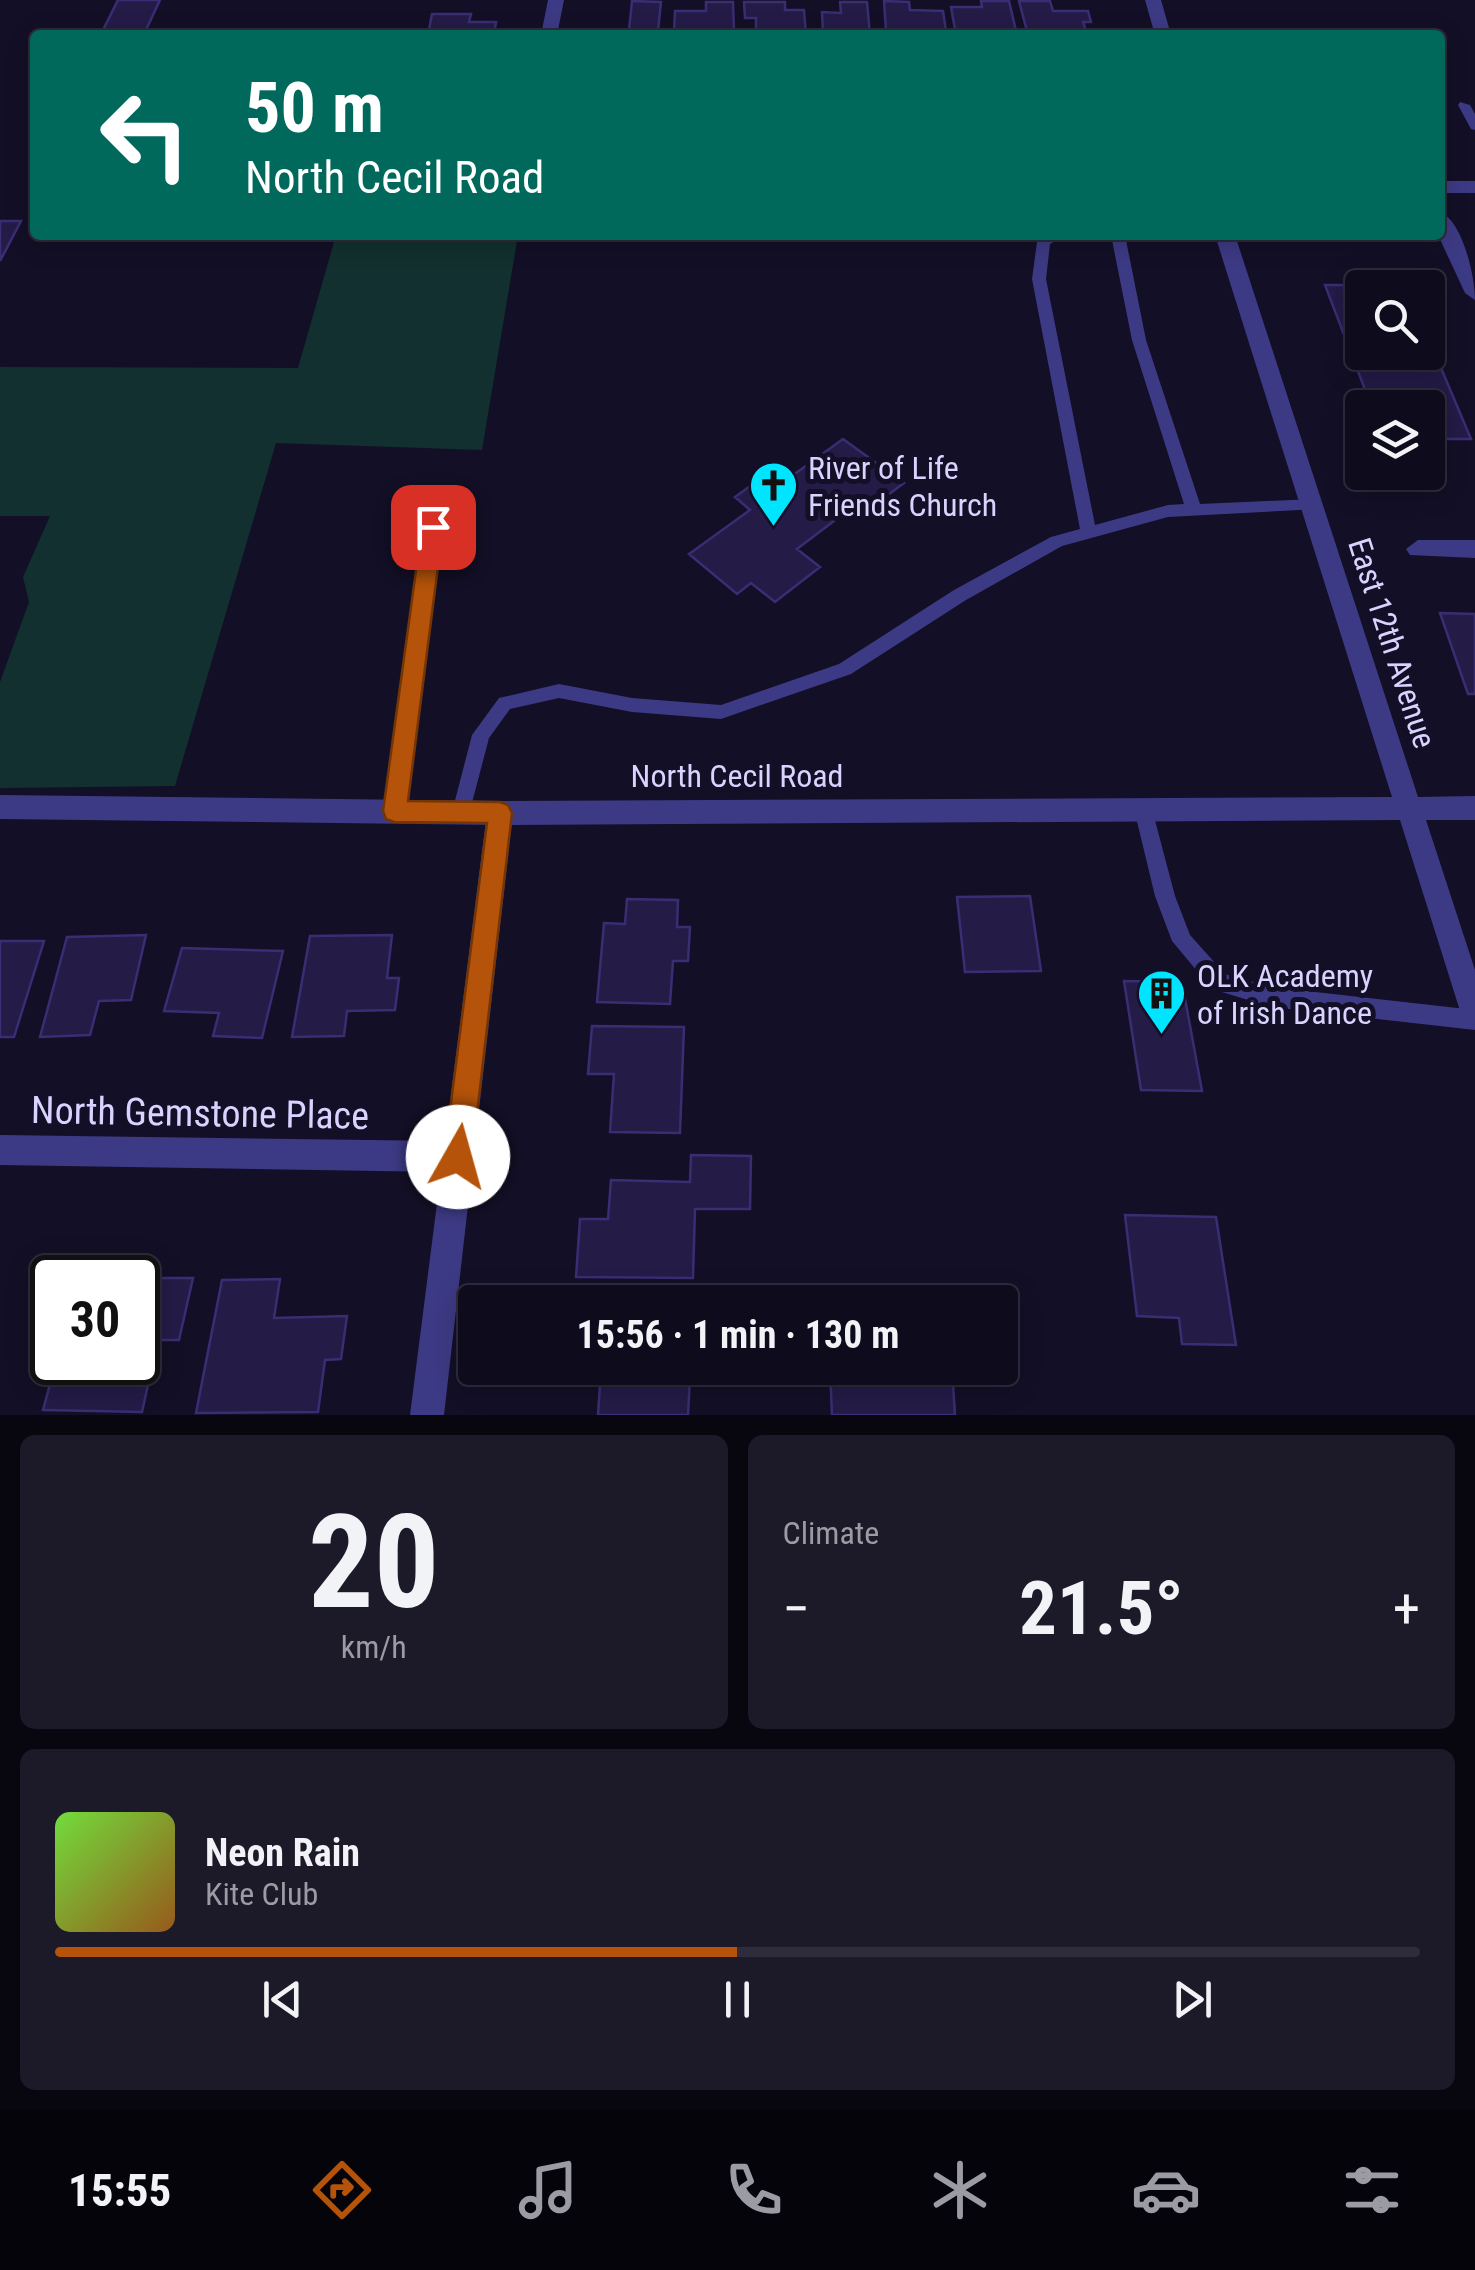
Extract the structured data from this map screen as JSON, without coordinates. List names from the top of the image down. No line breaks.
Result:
{"streets":{"street":["East 12th Avenue","North Cecil Road","North Gemstone Place"]},"crossings":[["East 12th Avenue","North Cecil Road"]],"places":{"church":["River of Life Friends Church"],"building":["OLK Academy of Irish Dance"]},"page":{"turn":["50 m","North Cecil Road"],"limit":"30","trip":"15:56 · 1 min · 130 m","tile":[["20","km/h"],"Climate"],"heat":["−","21.5°","+"],"song":["Neon Rain","Kite Club"],"tabs":"15:55"}}
